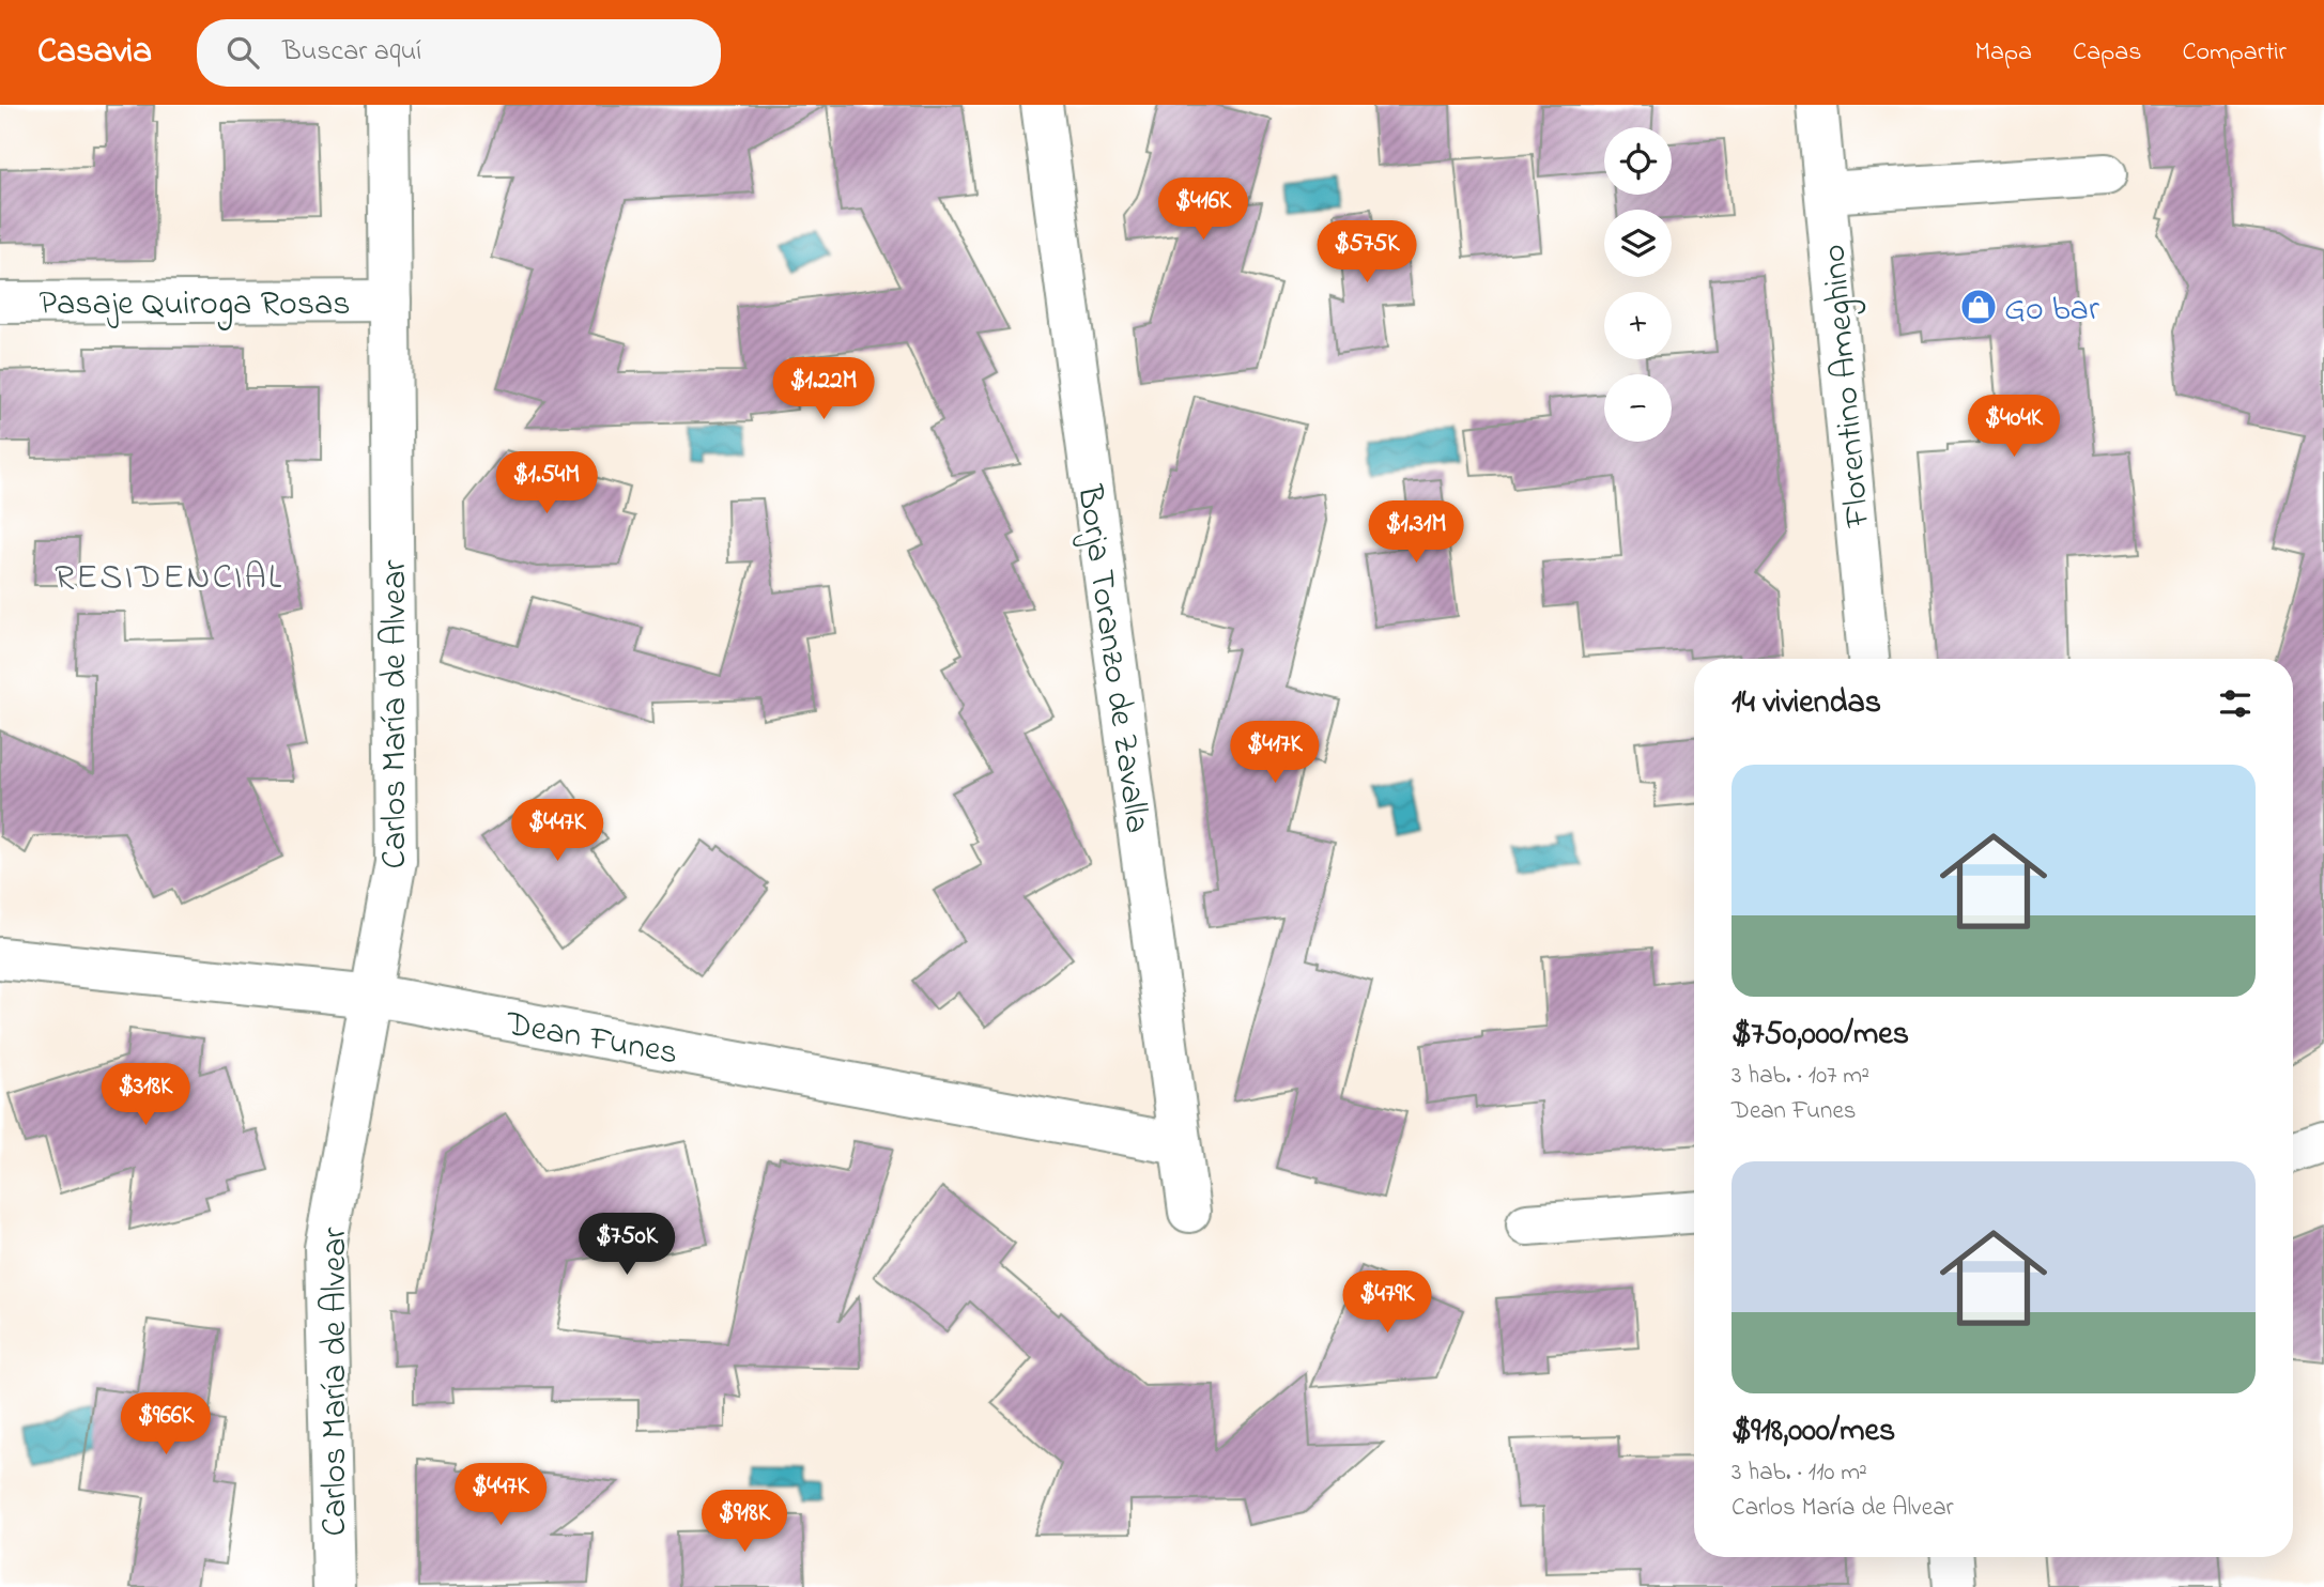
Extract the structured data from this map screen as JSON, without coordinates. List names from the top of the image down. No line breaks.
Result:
{"streets":{"street":["Pasaje Quiroga Rosas","Florentino Ameghino","Borja Toranzo de Zavalla","Carlos María de Alvear","Dean Funes"]},"crossings":[["Pasaje Quiroga Rosas","Carlos María de Alvear"],["Borja Toranzo de Zavalla","Dean Funes"],["Carlos María de Alvear","Dean Funes"]],"districts":["RESIDENCIAL"],"places":{"shop":["Go bar"]},"page":{"header":"Casavia","search":"Buscar aquí","nav":["Mapa","Capas","Compartir"],"map_buttons":["+","−"],"price":["$416K","$575K","$1.22M","$404K","$1.54M","$1.31M","$417K","$447K","$318K","$750K","$479K","$966K","$447K","$918K"],"heading":"14 viviendas","list":[{"name":"$750,000/mes","note":"3 hab. · 107 m² · Dean Funes"},{"name":"$918,000/mes","note":"3 hab. · 110 m² · Carlos María de Alvear"}]}}
